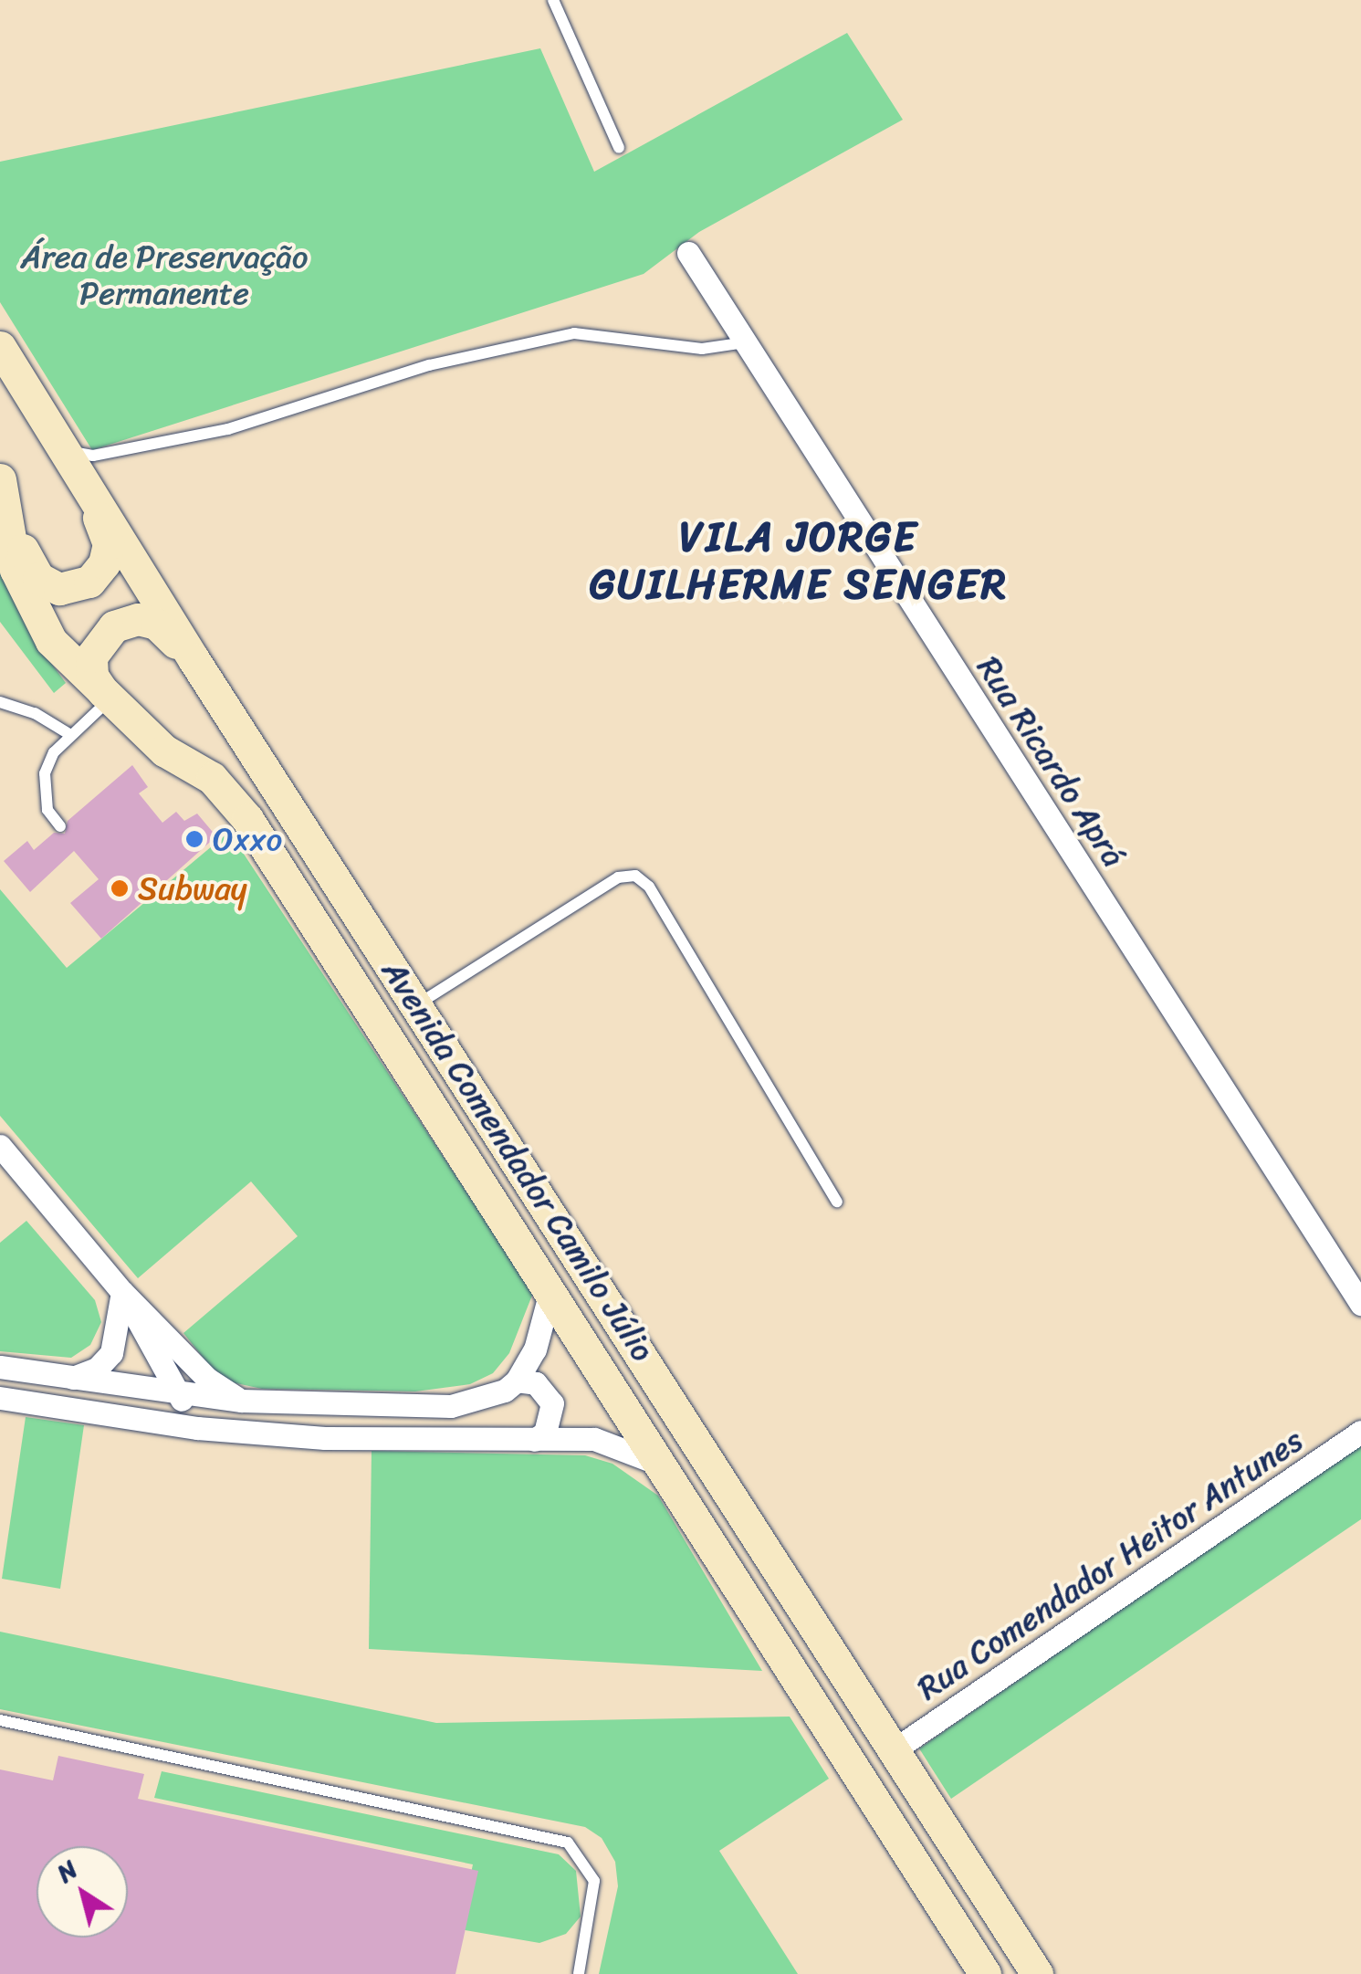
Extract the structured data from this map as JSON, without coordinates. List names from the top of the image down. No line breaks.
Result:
{"streets":{"main road":["Avenida Comendador Camilo Júlio"],"street":["Rua Ricardo Aprá","Rua Comendador Heitor Antunes"]},"crossings":[["Avenida Comendador Camilo Júlio","Rua Comendador Heitor Antunes"]],"districts":["VILA JORGE GUILHERME SENGER"],"parks":["Área de Preservação Permanente"],"places":["Oxxo","Subway"],"north":"top left"}
